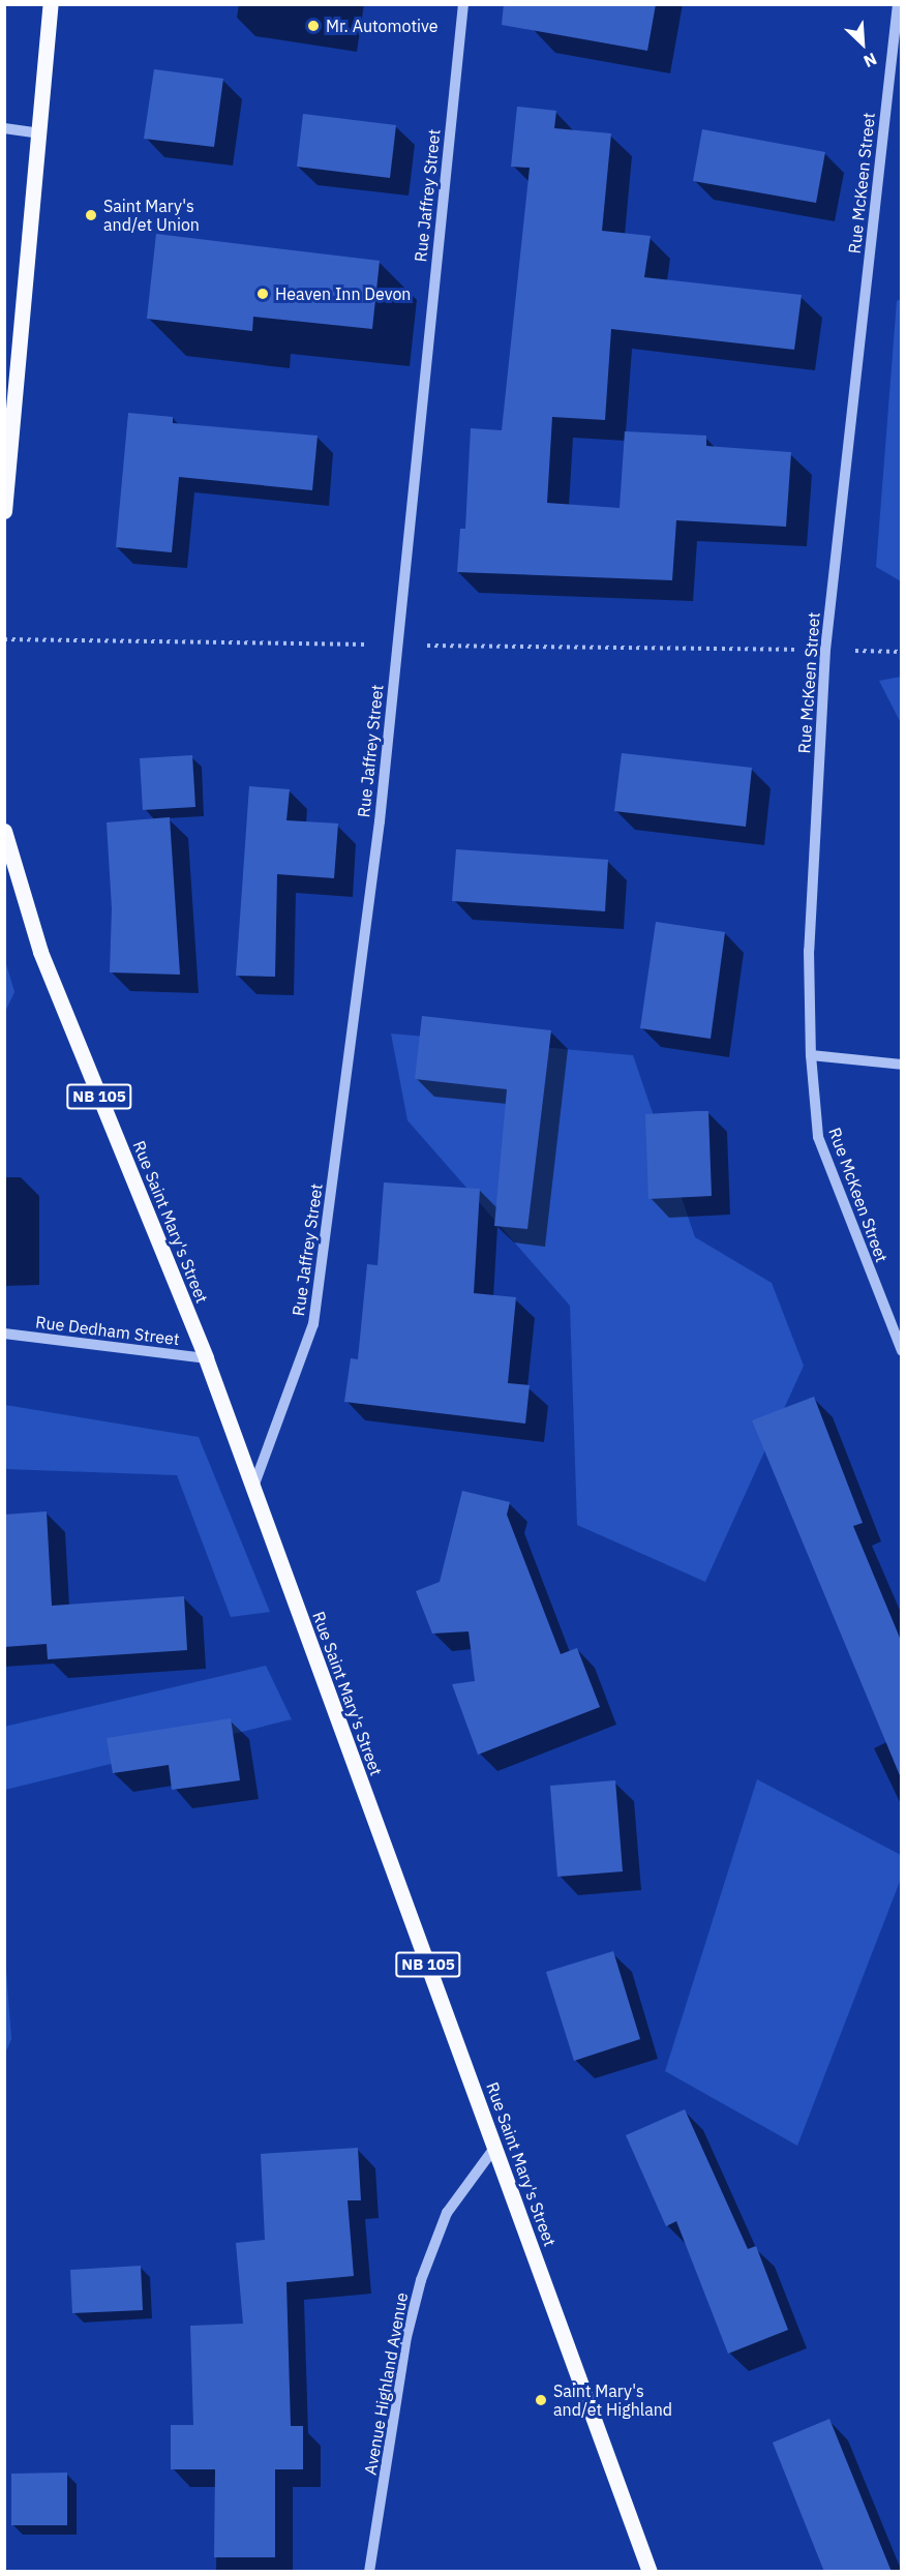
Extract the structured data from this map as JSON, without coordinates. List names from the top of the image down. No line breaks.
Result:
{"streets":{"main road":["NB 105","Rue Saint Mary's Street"],"street":["Rue McKeen Street","Rue Jaffrey Street","Rue Dedham Street","Avenue Highland Avenue"]},"crossings":[["Rue Jaffrey Street","Rue Saint Mary's Street"],["Rue Saint Mary's Street","Rue Dedham Street"],["Rue Saint Mary's Street","Avenue Highland Avenue"]],"places":["Mr. Automotive","Saint Mary's and/et Union","Heaven Inn Devon","Saint Mary's and/et Highland"],"north":"bottom right"}
